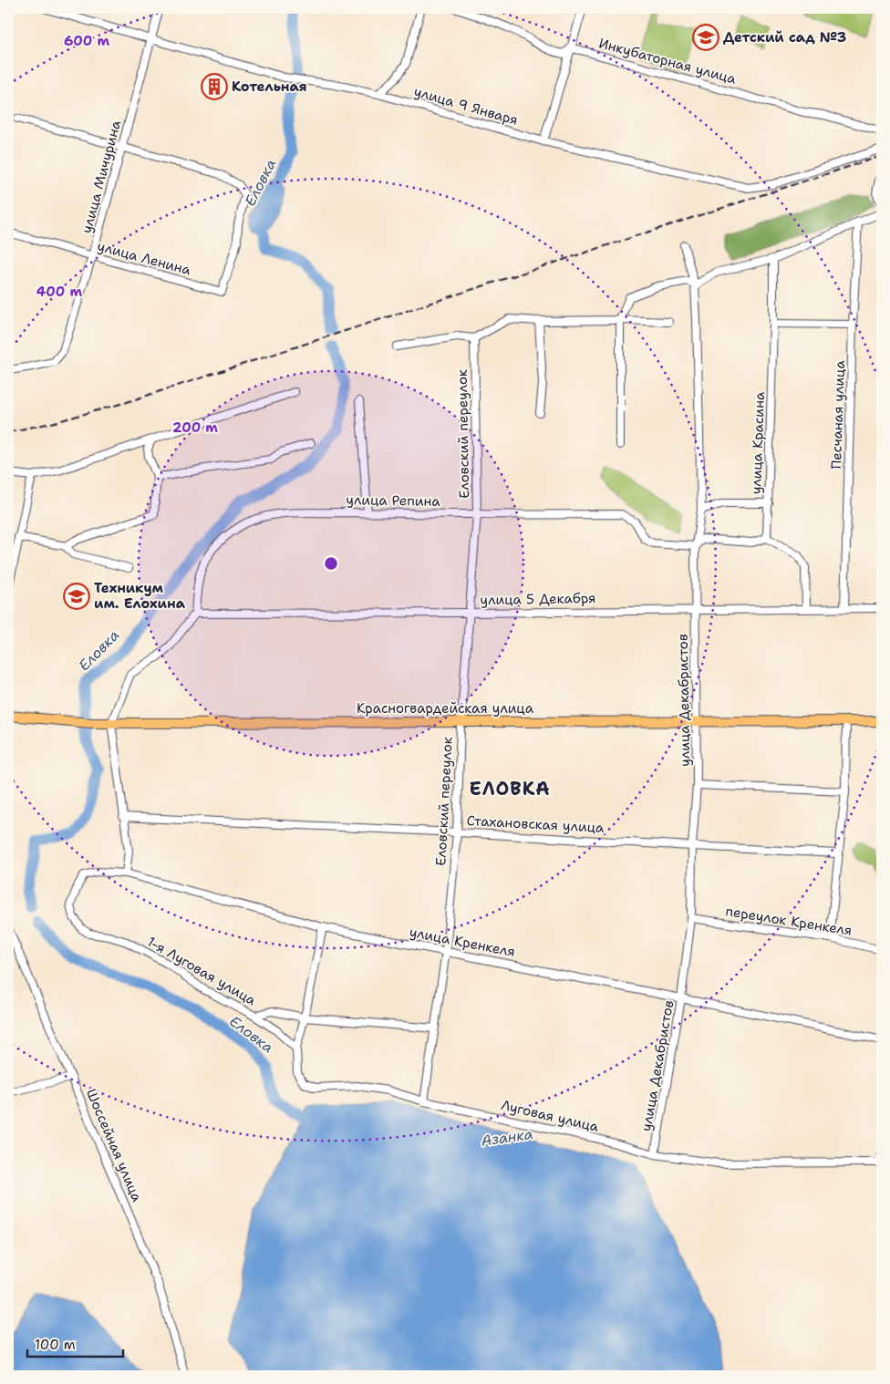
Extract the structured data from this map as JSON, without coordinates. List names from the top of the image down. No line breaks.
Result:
{"streets":{"main road":["Красногвардейская улица"],"street":["Инкубаторная улица","улица 9 Января","улица Мичурина","улица Ленина","Песчаная улица","Еловский переулок","улица Красина","улица Репина","улица 5 Декабря","улица Декабристов","Стахановская улица","переулок Кренкеля","улица Кренкеля","1-я Луговая улица","Луговая улица","Шоссейная улица"]},"crossings":[["улица 9 Января","улица Мичурина"],["улица Мичурина","улица Ленина"],["Песчаная улица","улица 5 Декабря"],["Еловский переулок","улица Репина"],["Еловский переулок","улица 5 Декабря"],["Еловский переулок","Красногвардейская улица"],["Еловский переулок","Стахановская улица"],["Еловский переулок","улица Кренкеля"],["Еловский переулок","1-я Луговая улица"],["Еловский переулок","Луговая улица"],["улица Репина","улица 5 Декабря"],["улица Репина","улица Декабристов"],["улица 5 Декабря","улица Декабристов"],["улица Декабристов","Красногвардейская улица"],["улица Декабристов","Стахановская улица"],["улица Декабристов","переулок Кренкеля"],["улица Декабристов","улица Кренкеля"],["улица Декабристов","Луговая улица"],["улица Кренкеля","1-я Луговая улица"],["улица Кренкеля","Луговая улица"],["1-я Луговая улица","Луговая улица"]],"districts":["ЕЛОВКА"],"water":["Еловка","Азанка"],"places":{"school or university":["Детский сад №3","Техникум им. Елохина"],"building":["Котельная"]},"scale_bar":"100 m","rings":["600 m","400 m","200 m"]}
